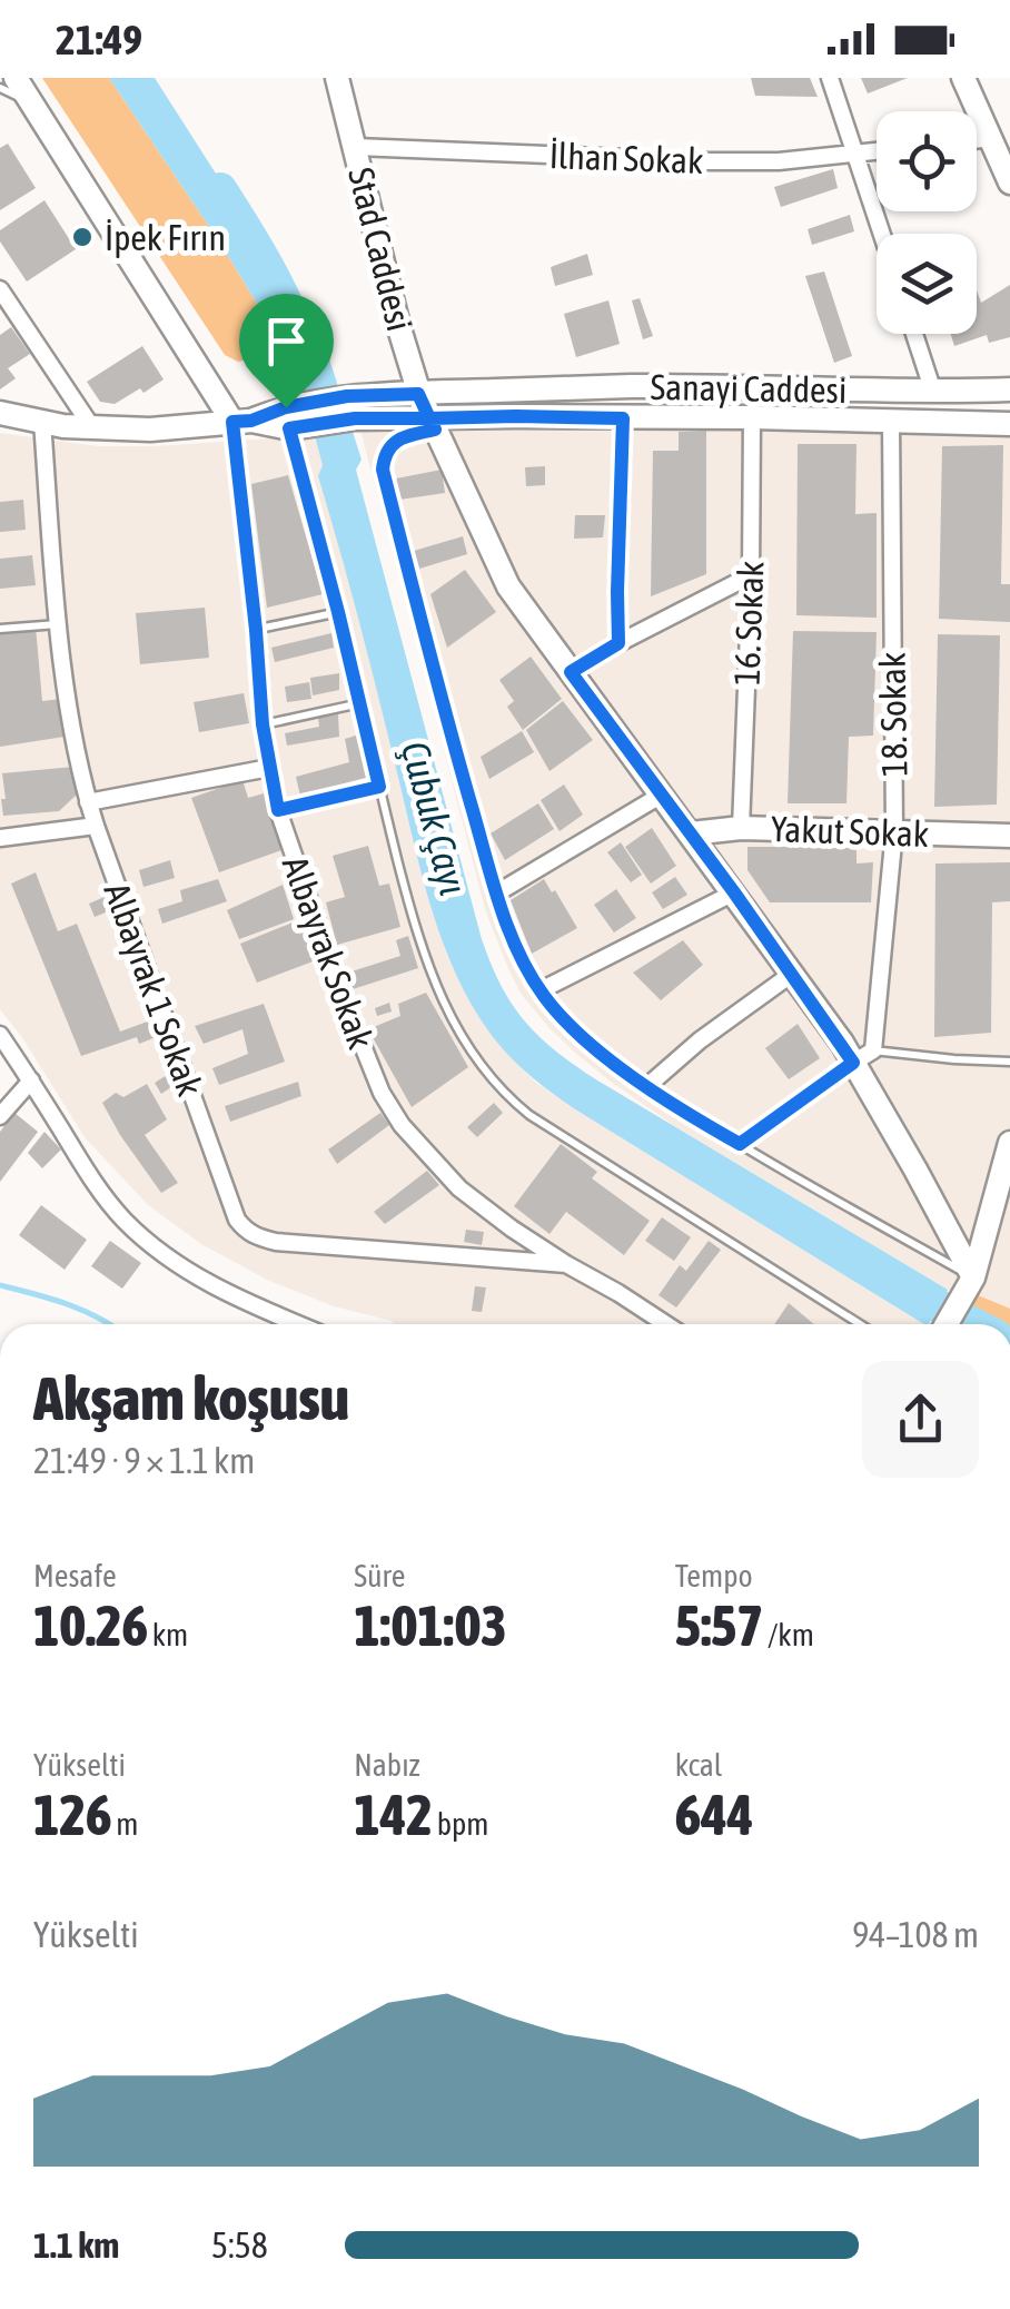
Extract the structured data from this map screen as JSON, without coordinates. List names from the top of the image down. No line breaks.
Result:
{"streets":{"street":["İlhan Sokak","Stad Caddesi","Sanayi Caddesi","16. Sokak","18. Sokak","Yakut Sokak","Albayrak Sokak","Albayrak 1 Sokak"]},"crossings":[["İlhan Sokak","Stad Caddesi"],["Stad Caddesi","Sanayi Caddesi"],["Stad Caddesi","18. Sokak"],["Stad Caddesi","Yakut Sokak"],["Sanayi Caddesi","16. Sokak"],["Sanayi Caddesi","18. Sokak"],["Sanayi Caddesi","Albayrak Sokak"],["Sanayi Caddesi","Albayrak 1 Sokak"],["16. Sokak","Yakut Sokak"],["18. Sokak","Yakut Sokak"],["Albayrak Sokak","Albayrak 1 Sokak"]],"water":["Çubuk Çayı"],"places":["İpek Fırın"],"page":{"status":"21:49","heading":["Akşam koşusu","21:49 · 9 × 1.1 km"],"stats":[["Mesafe","10.26 km"],["Süre","1:01:03"],["Tempo","5:57 /km"],["Yükselti","126 m"],["Nabız","142 bpm"],["kcal","644"]],"chart":["Yükselti","94–108 m"],"list":[{"name":"1.1 km","note":"5:58"}]}}
